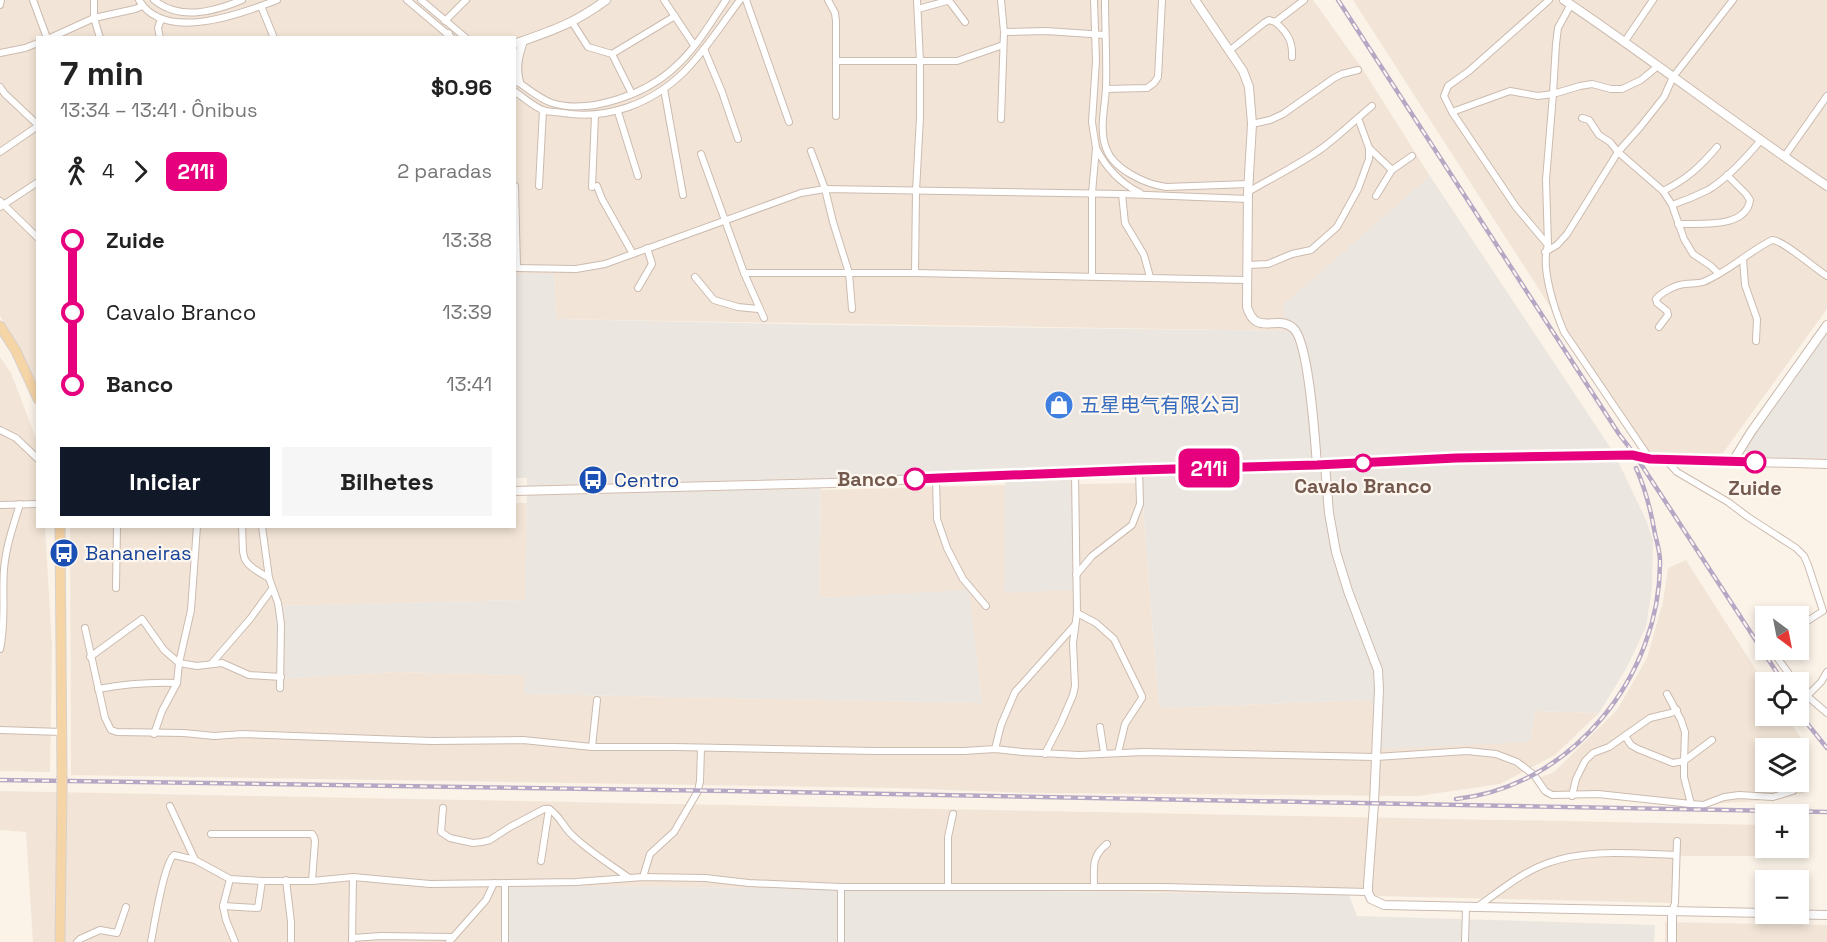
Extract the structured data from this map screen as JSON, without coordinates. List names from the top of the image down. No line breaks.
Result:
{"places":{"shop":["五星电气有限公司"],"other":["Zuide","Cavalo Branco","Banco"],"bus stop":["Centro","Bananeiras"]},"lines":["bus line 211i"],"north":"bottom right","page":{"on_map":"211i","heading":["7 min","13:34 – 13:41 · Ônibus","$0.96"],"legs":["4","211i","2 paradas"],"list":[{"name":"Zuide","value":"13:38"},{"name":"Cavalo Branco","value":"13:39"},{"name":"Banco","value":"13:41"}],"buttons":["Iniciar","Bilhetes"],"map_buttons":["+","−"]}}
